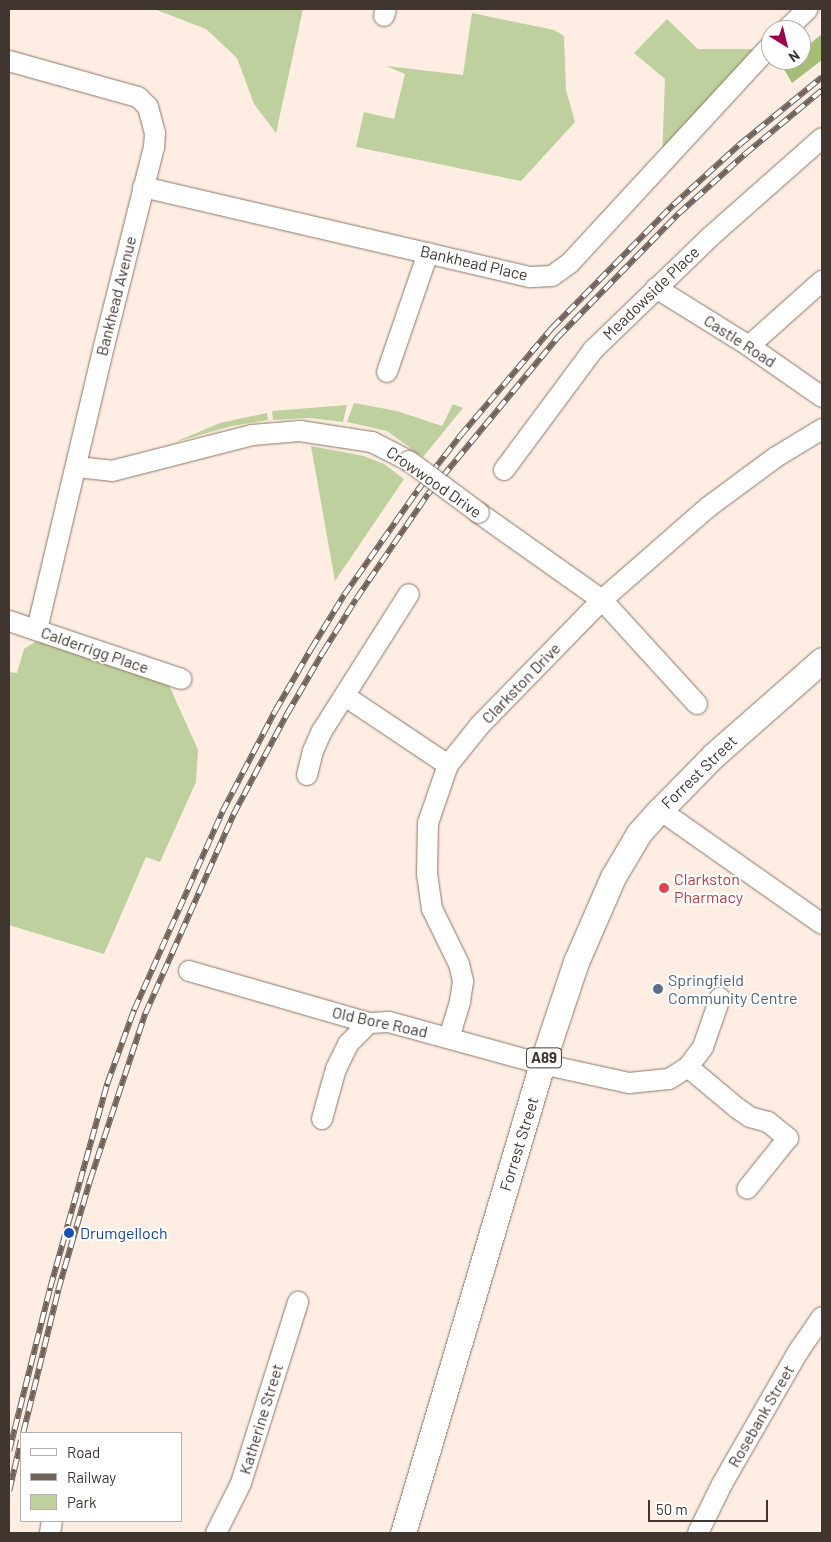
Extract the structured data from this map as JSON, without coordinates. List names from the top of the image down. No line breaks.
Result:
{"streets":{"main road":["Forrest Street","A89"],"street":["Bankhead Place","Meadowside Place","Bankhead Avenue","Castle Road","Crowwood Drive","Calderrigg Place","Clarkston Drive","Old Bore Road","Rosebank Street","Katherine Street"]},"crossings":[["Bankhead Place","Bankhead Avenue"],["Meadowside Place","Castle Road"],["Bankhead Avenue","Crowwood Drive"],["Bankhead Avenue","Calderrigg Place"],["Crowwood Drive","Clarkston Drive"],["Clarkston Drive","Old Bore Road"],["Forrest Street","Old Bore Road"]],"places":["Clarkston Pharmacy","Springfield Community Centre","Drumgelloch"],"legend":["Road","Railway","Park"],"scale_bar":"50 m","north":"bottom right"}
